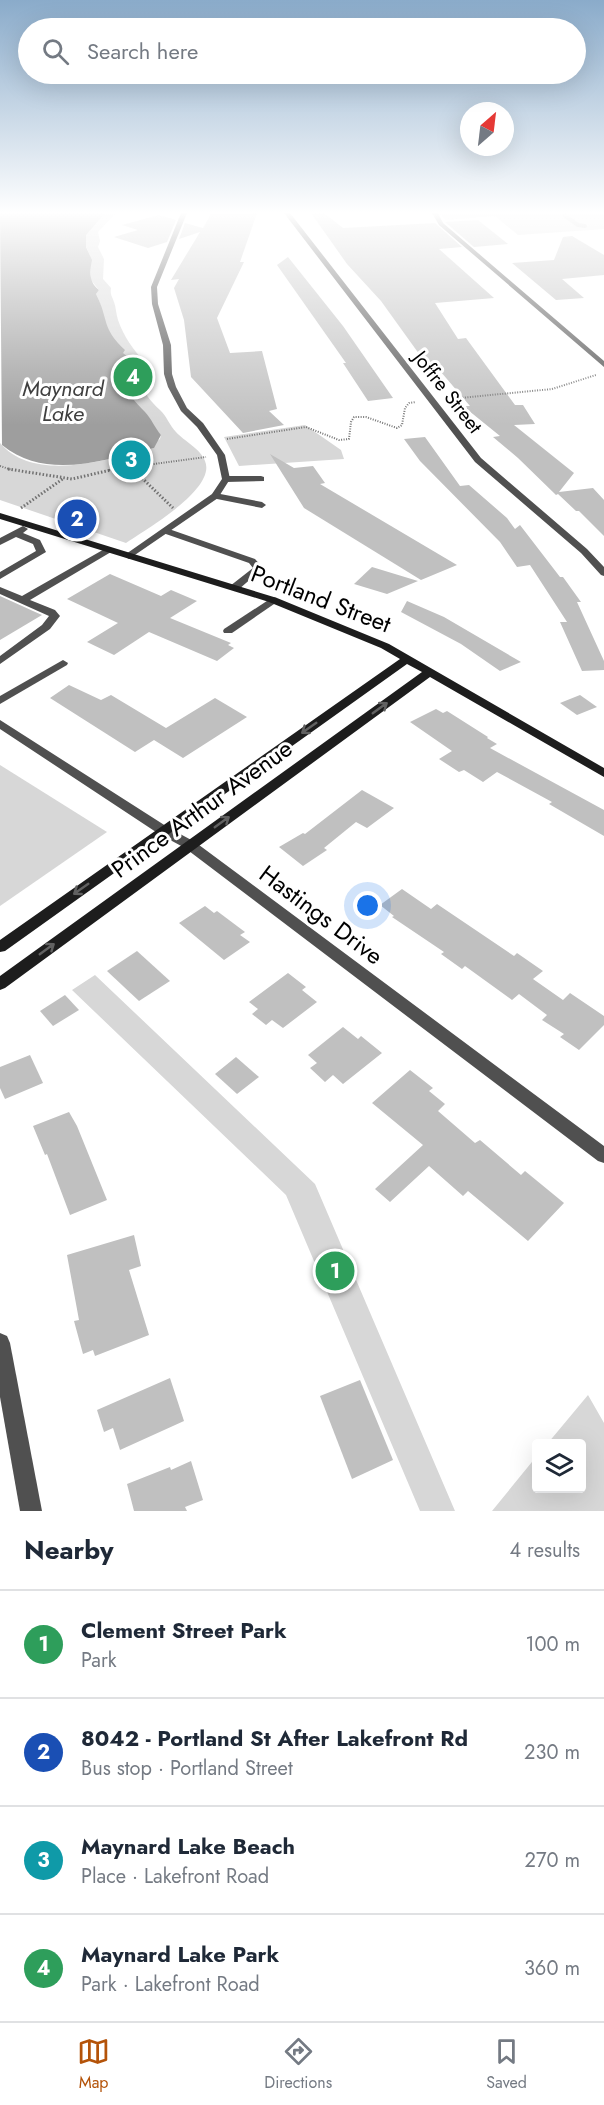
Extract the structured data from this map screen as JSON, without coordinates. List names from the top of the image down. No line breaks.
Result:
{"streets":{"street":["Joffre Street","Portland Street","Prince Arthur Avenue","Hastings Drive"]},"crossings":[["Portland Street","Prince Arthur Avenue"],["Prince Arthur Avenue","Hastings Drive"]],"water":["Maynard Lake"],"north":"top right","page":{"search":"Search here","pins":["4","3","2","1"],"heading":["Nearby","4 results"],"list":[{"mark":"1","name":"Clement Street Park","note":"Park","value":"100 m"},{"mark":"2","name":"8042 - Portland St After Lakefront Rd","note":"Bus stop · Portland Street","value":"230 m"},{"mark":"3","name":"Maynard Lake Beach","note":"Place · Lakefront Road","value":"270 m"},{"mark":"4","name":"Maynard Lake Park","note":"Park · Lakefront Road","value":"360 m"}],"nav":["Map","Directions","Saved"]}}
